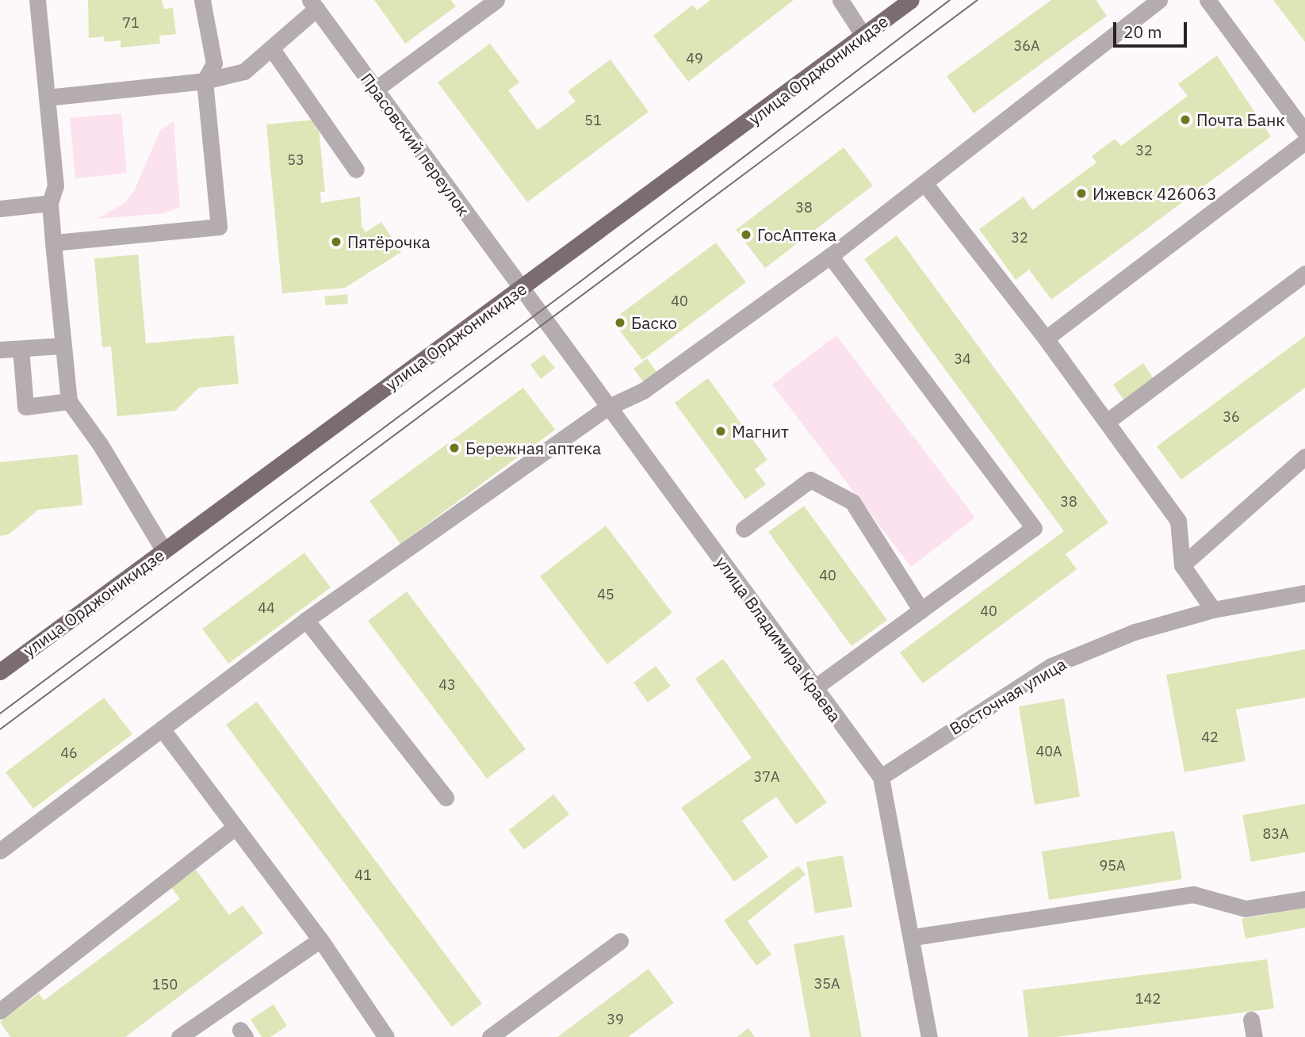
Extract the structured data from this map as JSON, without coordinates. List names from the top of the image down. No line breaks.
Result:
{"streets":{"main road":["улица Орджоникидзе"],"street":["Прасовский переулок","улица Владимира Краева","Восточная улица"]},"crossings":[["улица Орджоникидзе","Прасовский переулок"],["улица Орджоникидзе","улица Владимира Краева"],["Прасовский переулок","улица Владимира Краева"],["улица Владимира Краева","Восточная улица"]],"places":["Почта Банк","Ижевск 426063","ГосАптека","Пятёрочка","Баско","Магнит","Бережная аптека"],"house_numbers":["71","36А","49","51","32","53","38","32","40","34","36","38","40","45","44","40","43","42","40А","46","37А","83А","95А","41","35А","150","142","39"],"scale_bar":"20 m"}
